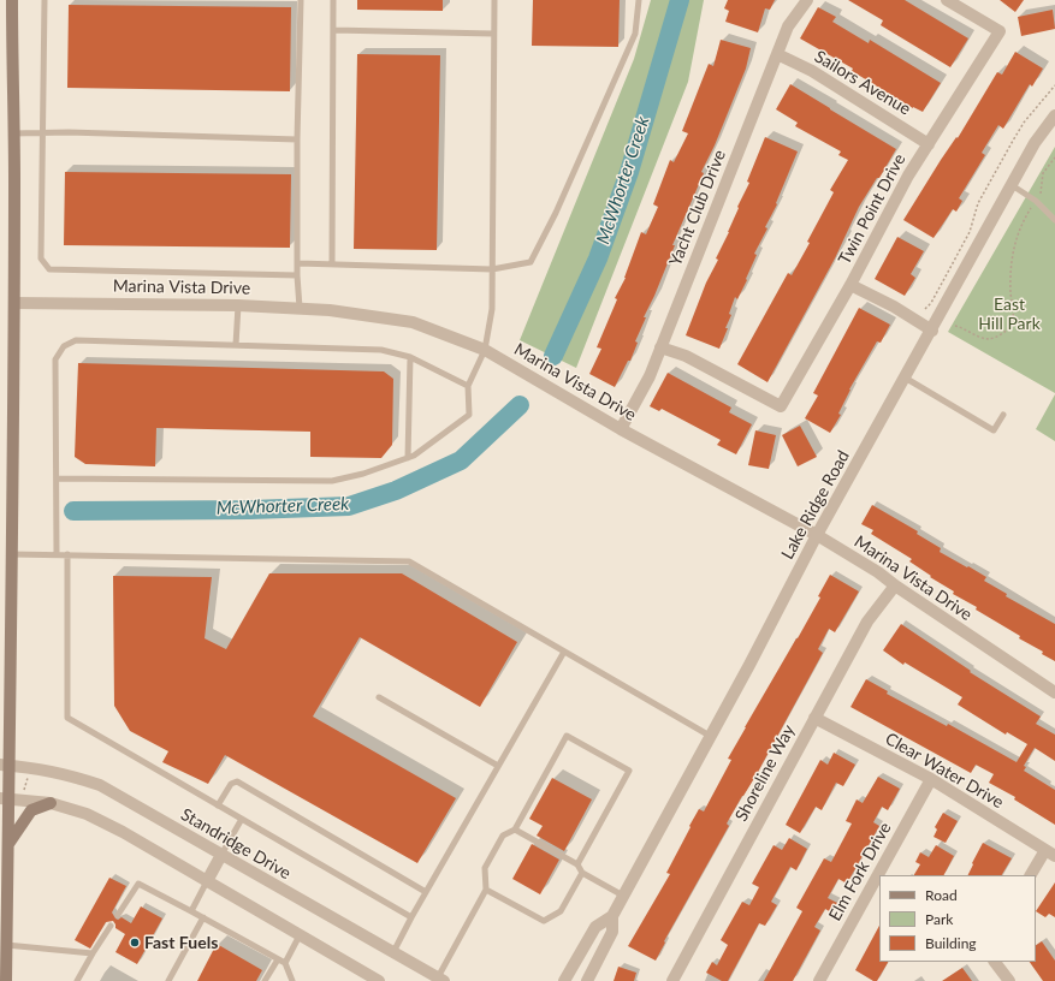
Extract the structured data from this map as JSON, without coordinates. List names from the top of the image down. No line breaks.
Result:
{"streets":{"street":["Sailors Avenue","Yacht Club Drive","Twin Point Drive","Marina Vista Drive","Lake Ridge Road","Clear Water Drive","Shoreline Way","Standridge Drive","Elm Fork Drive"]},"crossings":[["Sailors Avenue","Yacht Club Drive"],["Sailors Avenue","Twin Point Drive"],["Yacht Club Drive","Twin Point Drive"],["Yacht Club Drive","Marina Vista Drive"],["Marina Vista Drive","Lake Ridge Road"],["Marina Vista Drive","Shoreline Way"],["Clear Water Drive","Shoreline Way"],["Clear Water Drive","Elm Fork Drive"]],"water":["McWhorter Creek"],"parks":["East Hill Park"],"places":["Fast Fuels"],"legend":["Road","Park","Building"]}
